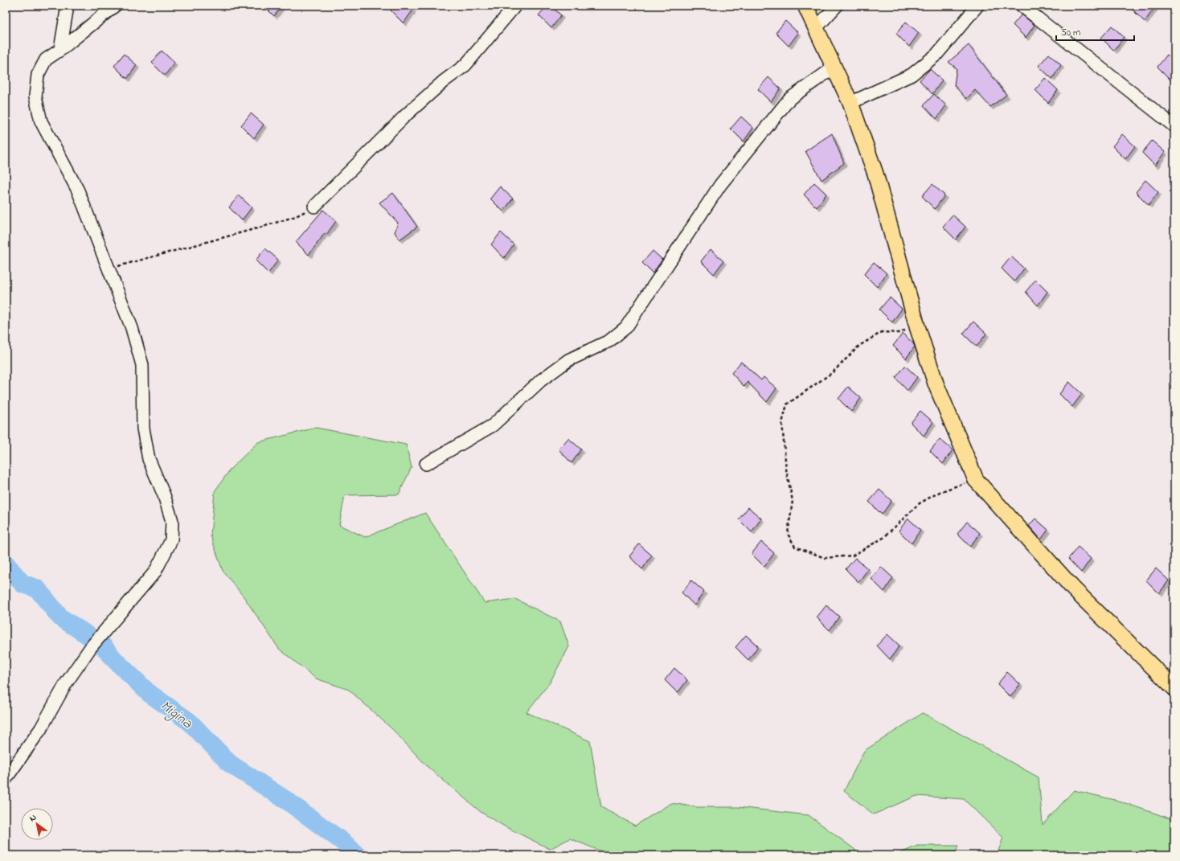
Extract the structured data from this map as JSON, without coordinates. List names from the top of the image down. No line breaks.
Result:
{"water":["Migina"],"scale_bar":"50 m","north":"top left"}
